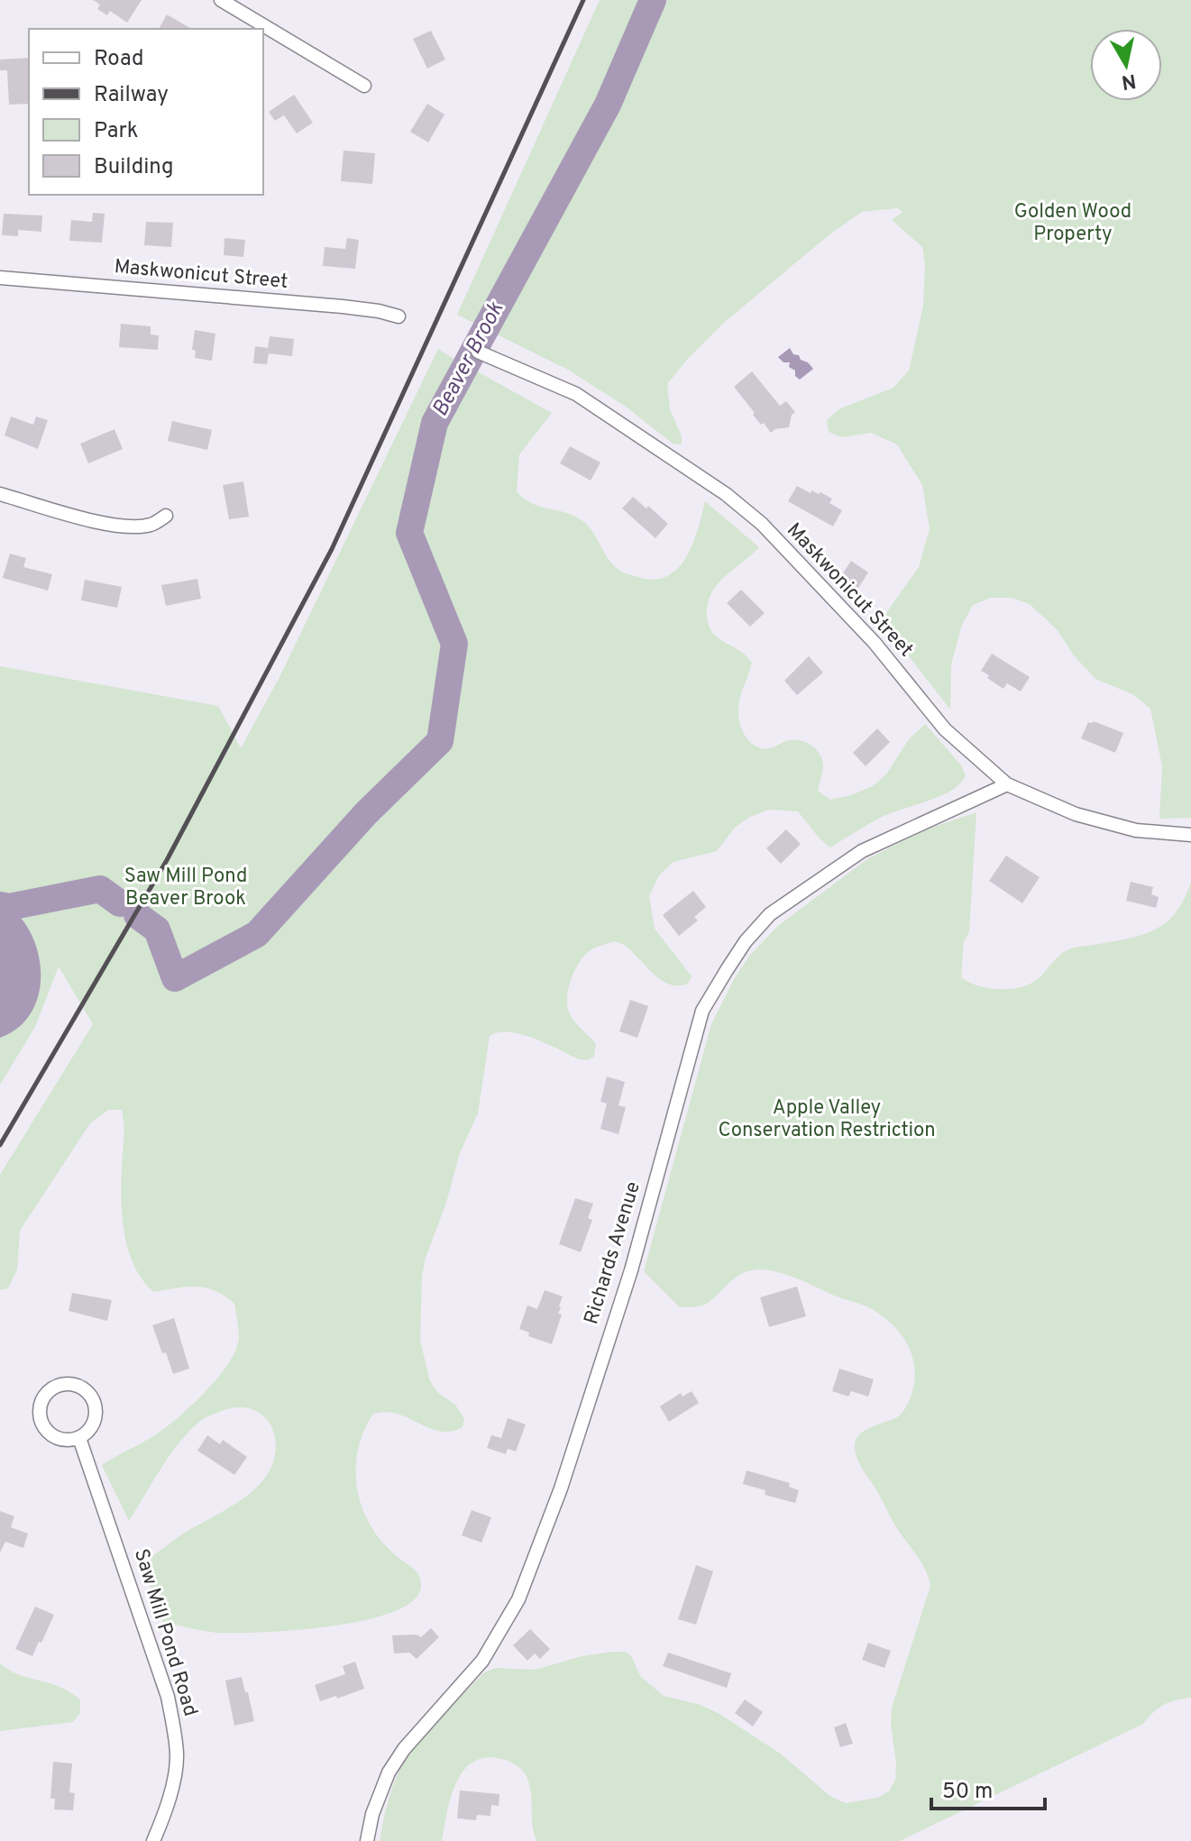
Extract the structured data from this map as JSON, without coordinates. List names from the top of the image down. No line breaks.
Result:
{"streets":{"street":["Maskwonicut Street","Richards Avenue","Saw Mill Pond Road"]},"crossings":[["Maskwonicut Street","Richards Avenue"]],"water":["Beaver Brook"],"parks":["Golden Wood Property","Saw Mill Pond Beaver Brook","Apple Valley Conservation Restriction"],"legend":["Road","Railway","Park","Building"],"scale_bar":"50 m","north":"bottom"}
